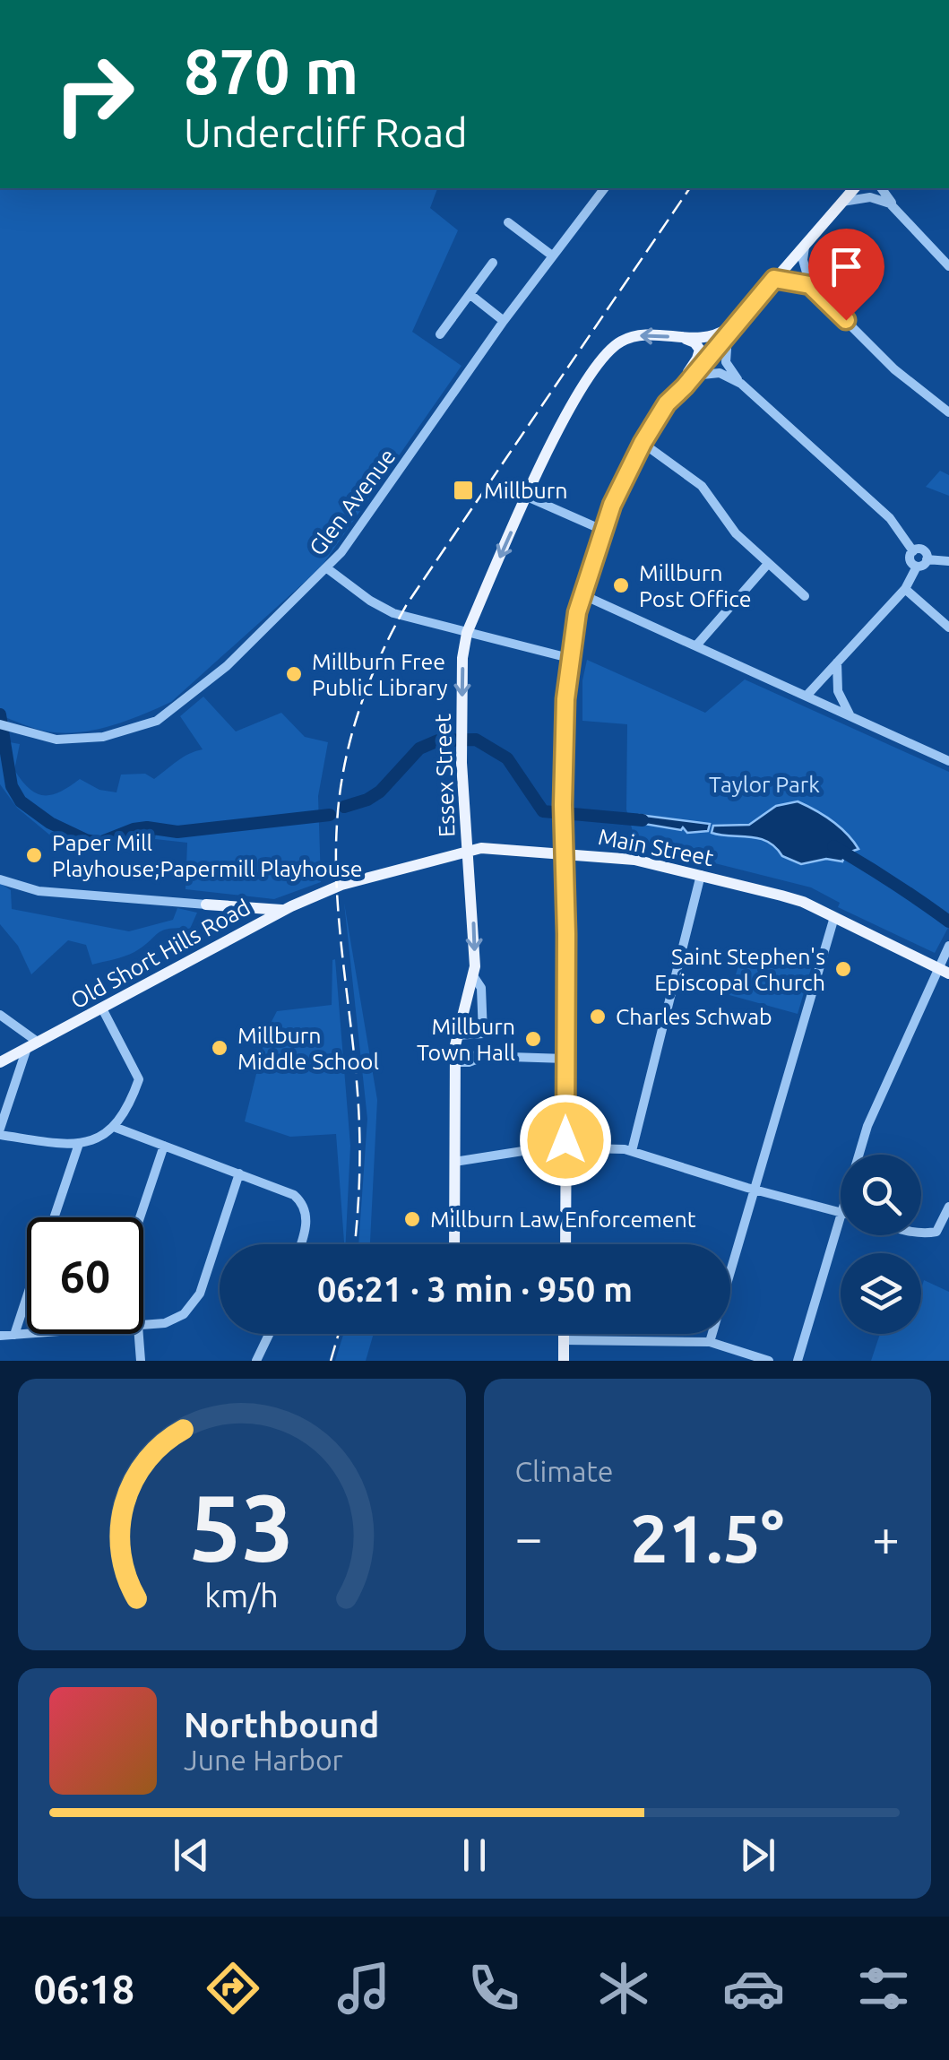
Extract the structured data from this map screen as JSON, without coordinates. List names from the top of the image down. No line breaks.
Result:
{"streets":{"main road":["Essex Street","Main Street","Old Short Hills Road"],"street":["Glen Avenue"]},"crossings":[["Essex Street","Main Street"],["Main Street","Old Short Hills Road"]],"parks":["Taylor Park"],"places":{"transit":["Millburn"],"other":["Millburn Post Office","Millburn Free Public Library","Paper Mill Playhouse;Papermill Playhouse","Saint Stephen's Episcopal Church","Charles Schwab","Millburn Town Hall","Millburn Middle School","Millburn Law Enforcement"]},"page":{"turn":["870 m","Undercliff Road"],"limit":"60","trip":"06:21 · 3 min · 950 m","tile":"Climate","heat":["−","21.5°","+"],"song":["Northbound","June Harbor"],"tabs":"06:18","gauge":["53","km/h"]}}
